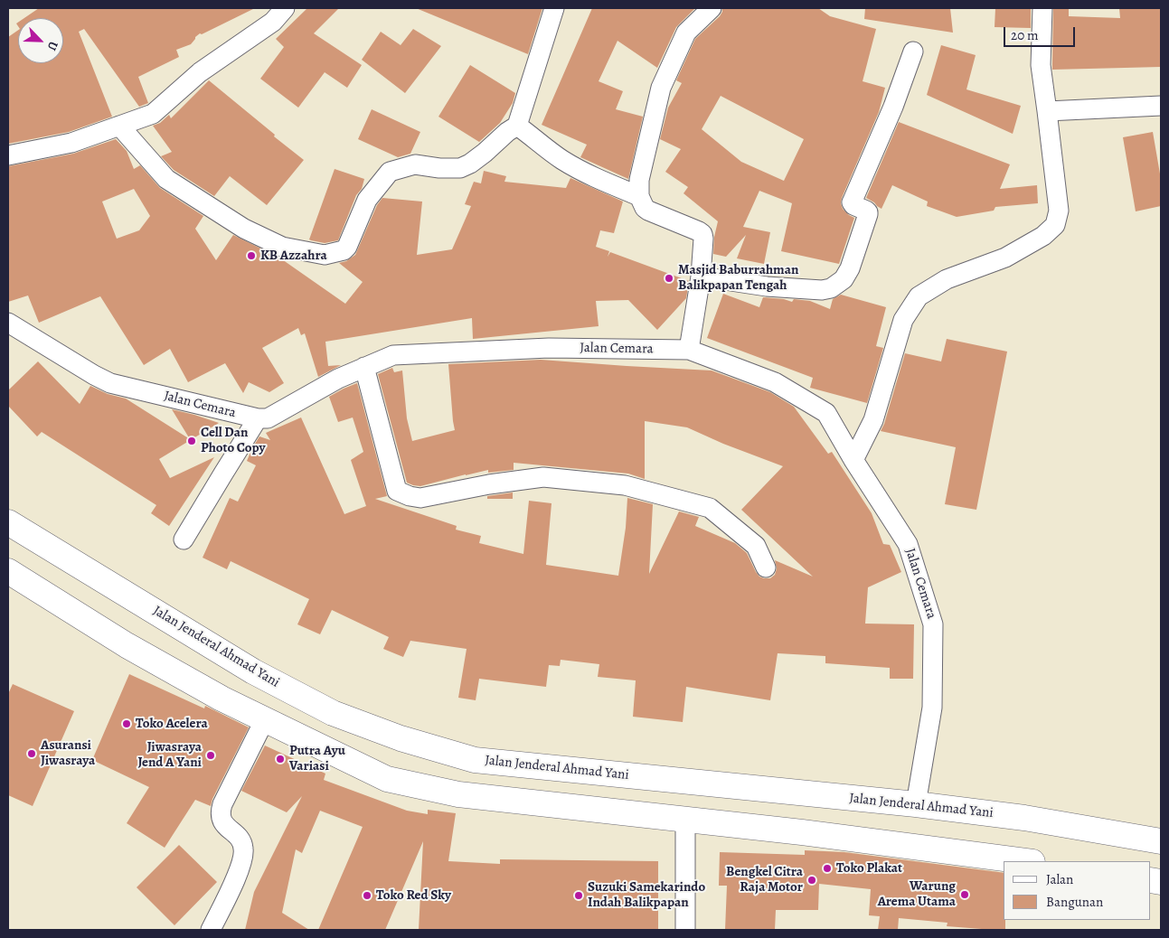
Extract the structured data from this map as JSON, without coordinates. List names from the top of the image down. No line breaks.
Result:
{"streets":{"main road":["Jalan Jenderal Ahmad Yani"],"street":["Jalan Cemara"]},"crossings":[["Jalan Cemara","Jalan Jenderal Ahmad Yani"]],"places":["KB Azzahra","Masjid Baburrahman Balikpapan Tengah","Cell Dan Photo Copy","Toko Acelera","Asuransi Jiwasraya","Jiwasraya Jend A Yani","Putra Ayu Variasi","Toko Plakat","Bengkel Citra Raja Motor","Warung Arema Utama","Toko Red Sky","Suzuki Samekarindo Indah Balikpapan"],"legend":["Jalan","Bangunan"],"scale_bar":"20 m","north":"bottom right"}
